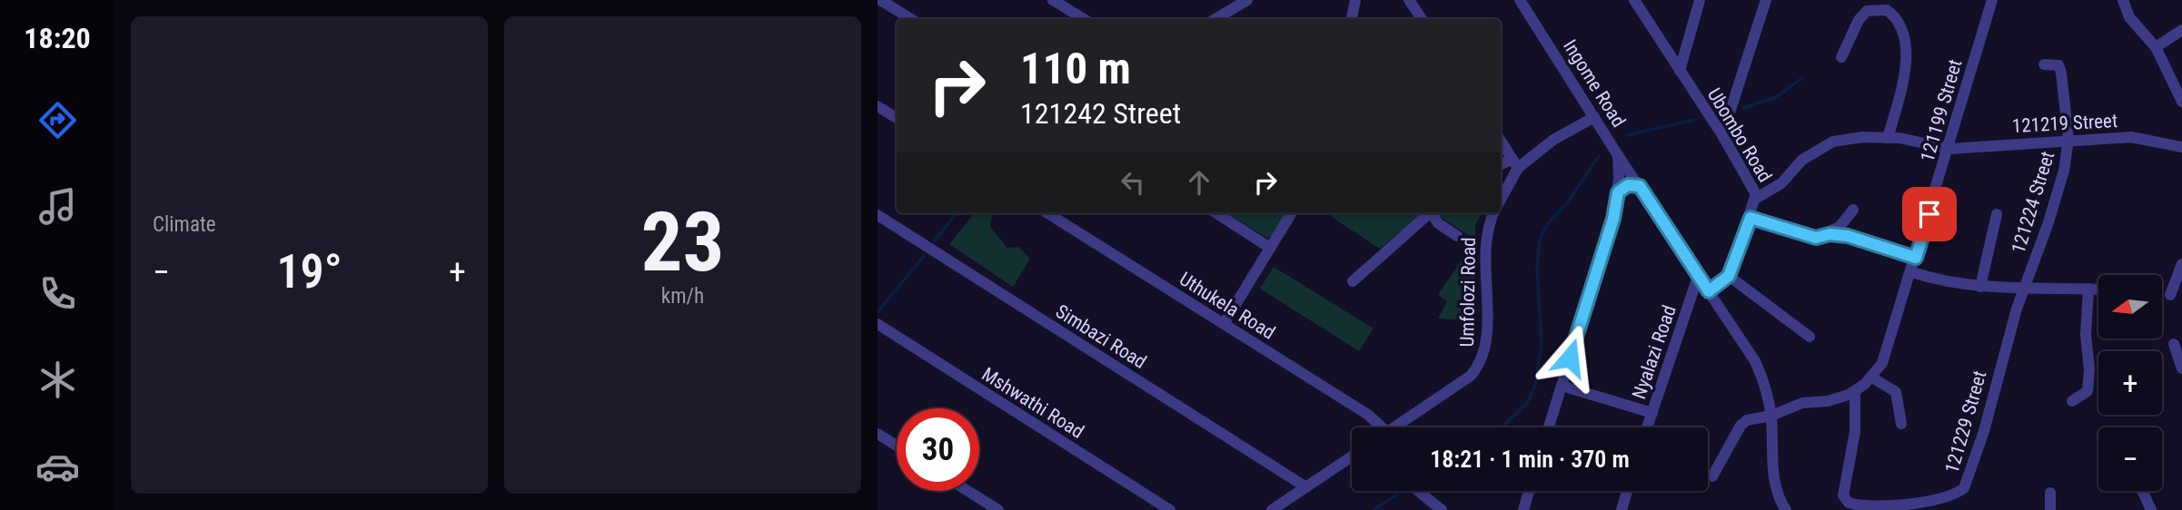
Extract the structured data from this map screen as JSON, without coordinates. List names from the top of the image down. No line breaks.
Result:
{"streets":{"street":["Ingome Road","121199 Street","121219 Street","Ubombo Road","121224 Street","Umfolozi Road","Uthukela Road","Simbazi Road","Nyalazi Road","Mshwathi Road","121229 Street"]},"crossings":[["Ingome Road","Umfolozi Road"],["121199 Street","121219 Street"],["121199 Street","121229 Street"],["121219 Street","Ubombo Road"],["121219 Street","121224 Street"],["121224 Street","121229 Street"]],"north":"left","page":{"tabs":"18:20","tile":["Climate",["23","km/h"]],"turn":["110 m","121242 Street"],"heat":["−","19°","+"],"map_buttons":["+","−"],"limit":"30","trip":"18:21 · 1 min · 370 m"}}
